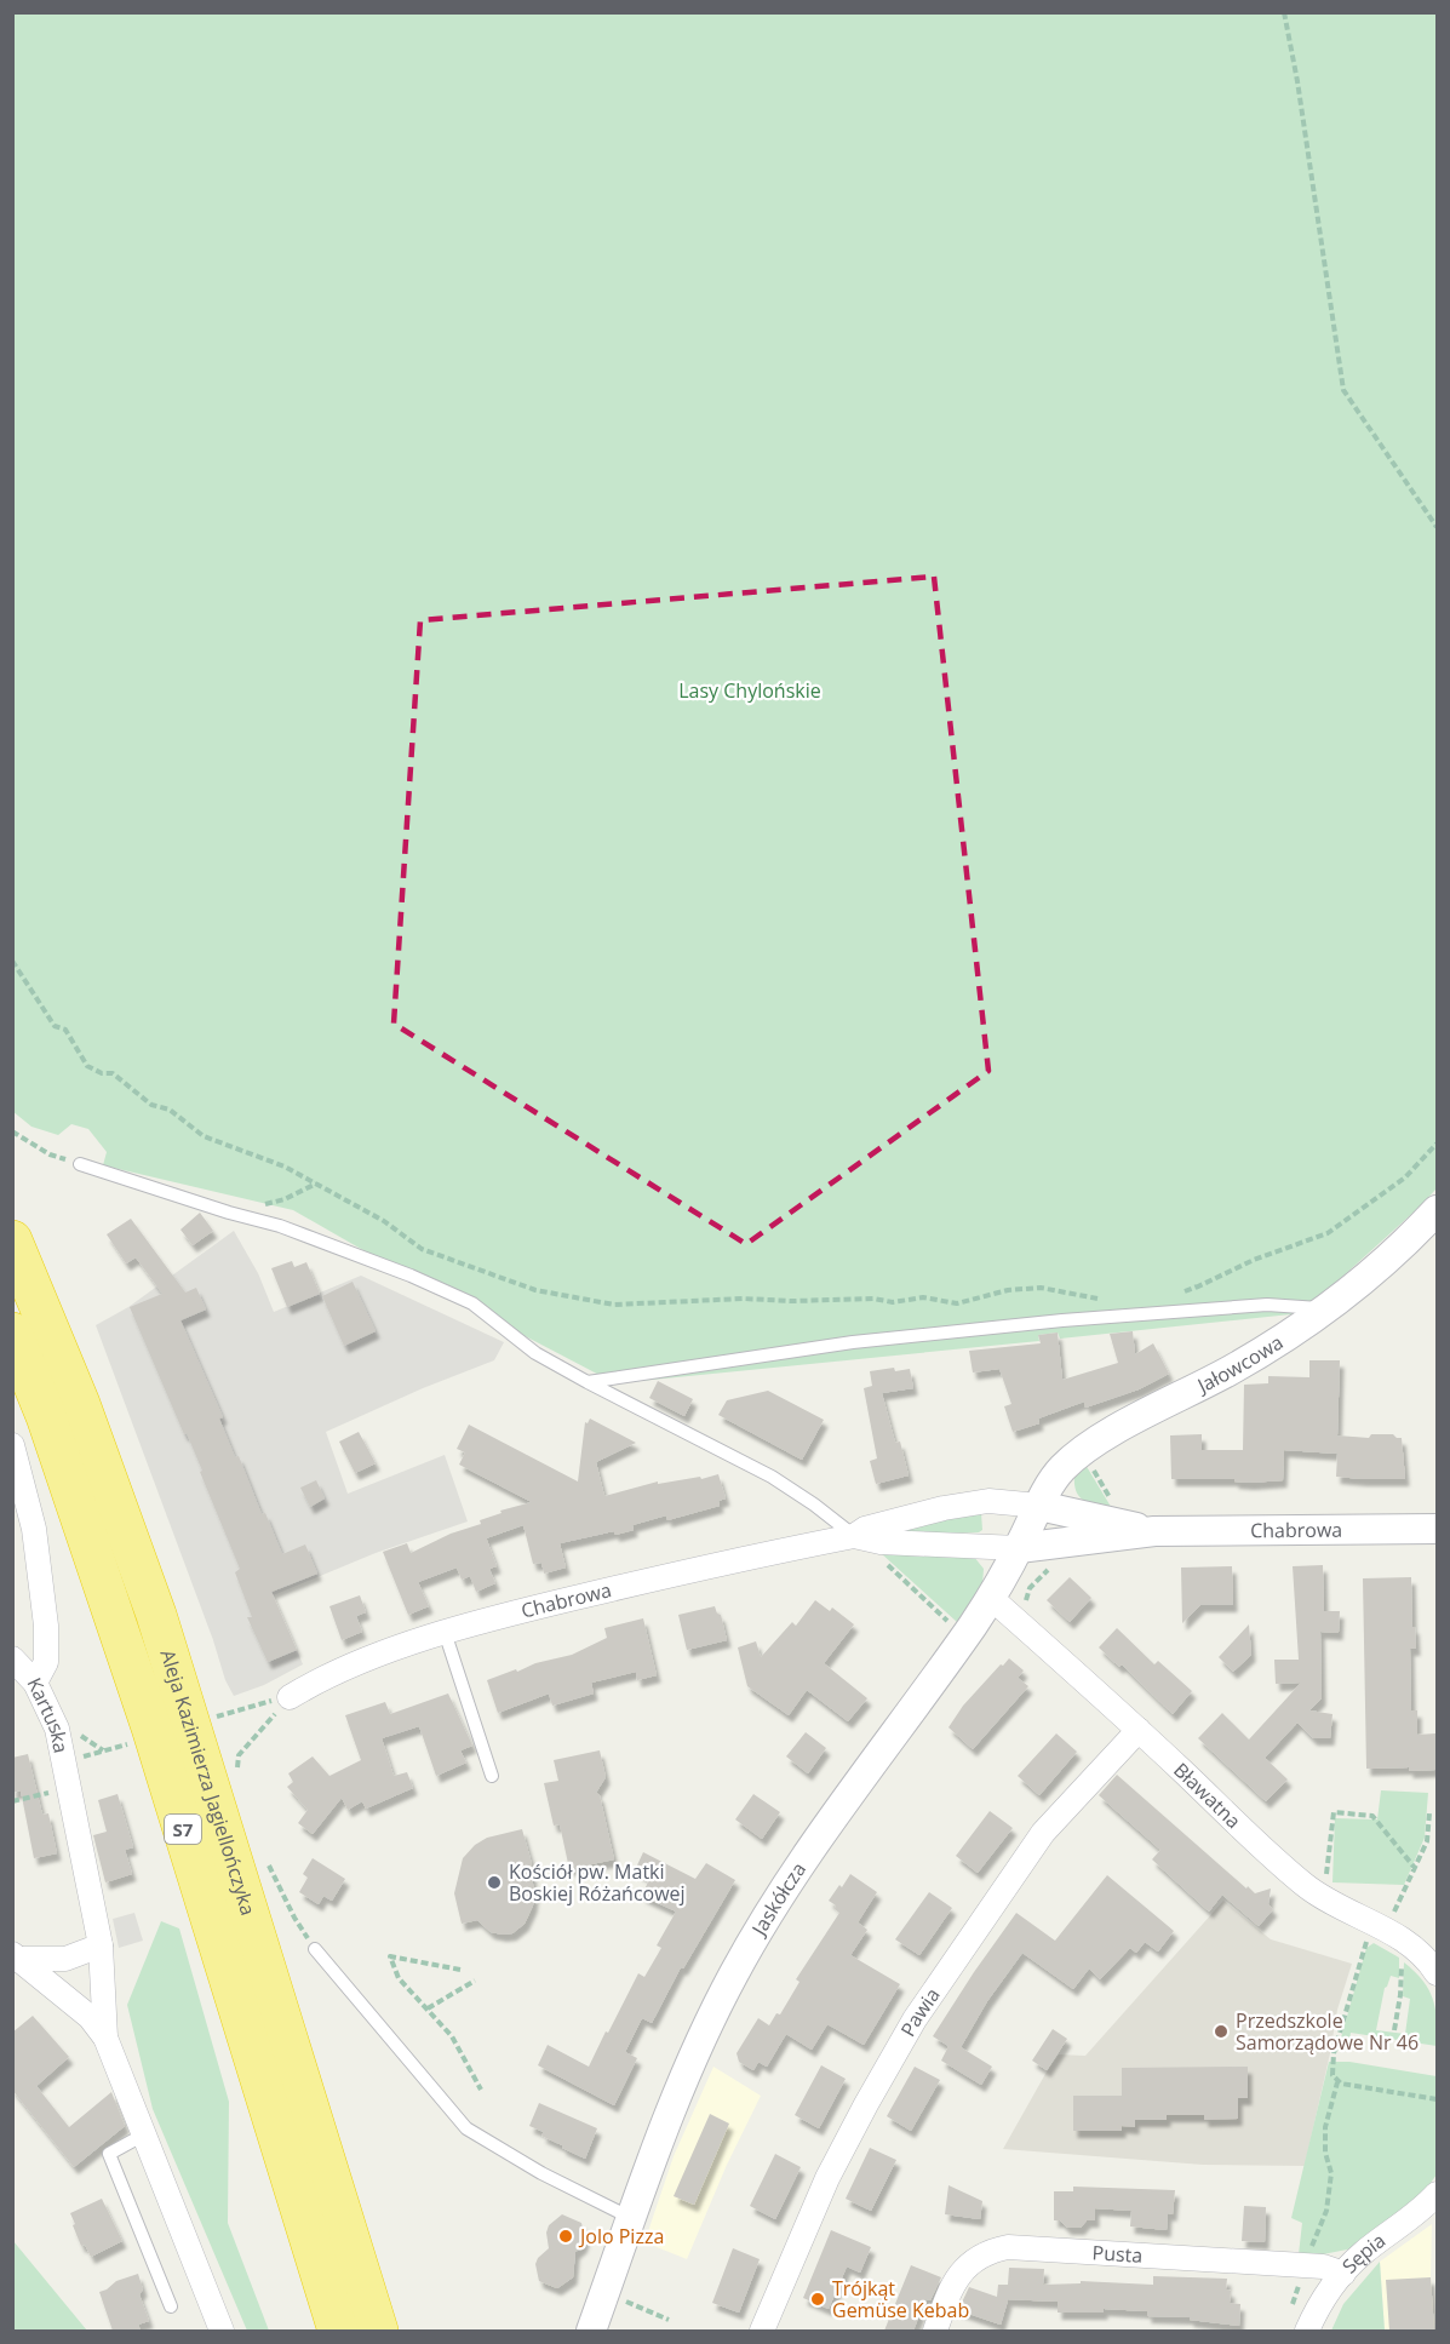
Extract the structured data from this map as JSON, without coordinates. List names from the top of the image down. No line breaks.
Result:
{"streets":{"highway":["Aleja Kazimierza Jagiellończyka","S7"],"street":["Jałowcowa","Chabrowa","Kartuska","Bławatna","Jaskółcza","Pawia","Pusta","Sępia"]},"crossings":[["Jałowcowa","Chabrowa"],["Jałowcowa","Jaskółcza"],["Chabrowa","Jaskółcza"],["Bławatna","Jaskółcza"],["Bławatna","Pawia"],["Pusta","Sępia"]],"parks":["Lasy Chylońskie"],"places":["Kościół pw. Matki Boskiej Różańcowej","Przedszkole Samorządowe Nr 46","Jolo Pizza","Trójkąt Gemüse Kebab"]}
